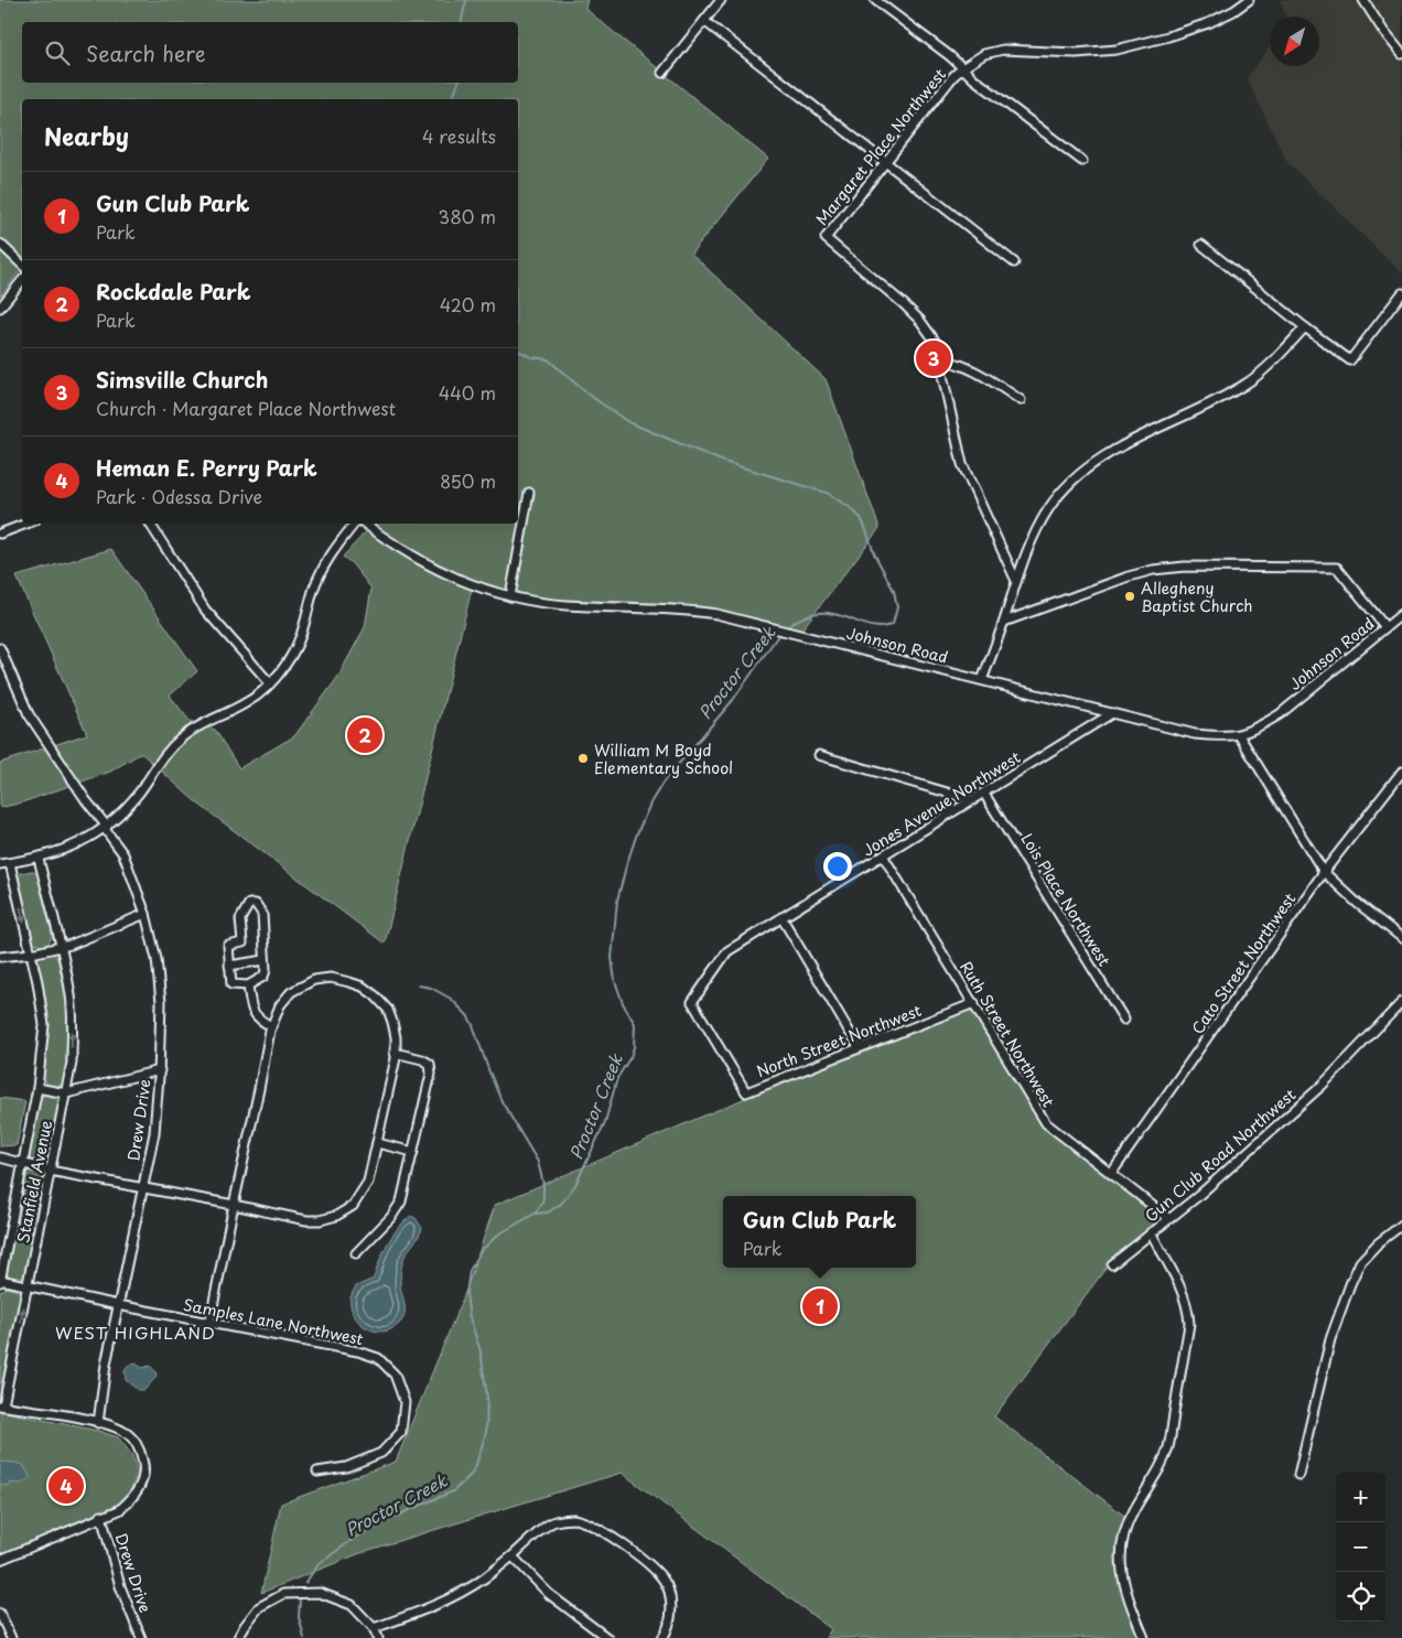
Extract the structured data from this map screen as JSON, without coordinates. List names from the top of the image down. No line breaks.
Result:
{"streets":{"street":["Margaret Place Northwest","Johnson Road","Jones Avenue Northwest","Lois Place Northwest","Cato Street Northwest","Ruth Street Northwest","North Street Northwest","Drew Drive","Gun Club Road Northwest","Stanfield Avenue","Samples Lane Northwest"]},"crossings":[["Johnson Road","Jones Avenue Northwest"],["Jones Avenue Northwest","Lois Place Northwest"],["Jones Avenue Northwest","Ruth Street Northwest"],["Jones Avenue Northwest","North Street Northwest"],["Cato Street Northwest","Ruth Street Northwest"],["Ruth Street Northwest","North Street Northwest"],["Ruth Street Northwest","Gun Club Road Northwest"],["Drew Drive","Samples Lane Northwest"],["Stanfield Avenue","Samples Lane Northwest"]],"districts":["WEST HIGHLAND"],"water":["Proctor Creek"],"places":["Allegheny Baptist Church","William M Boyd Elementary School"],"north":"bottom left","page":{"search":"Search here","heading":["Nearby","4 results"],"list":[{"mark":"1","name":"Gun Club Park","note":"Park","value":"380 m"},{"mark":"2","name":"Rockdale Park","note":"Park","value":"420 m"},{"mark":"3","name":"Simsville Church","note":"Church · Margaret Place Northwest","value":"440 m"},{"mark":"4","name":"Heman E. Perry Park","note":"Park · Odessa Drive","value":"850 m"}],"pins":["3","2","1","4"],"popup":["Gun Club Park","Park"],"map_buttons":["+","−"]}}
